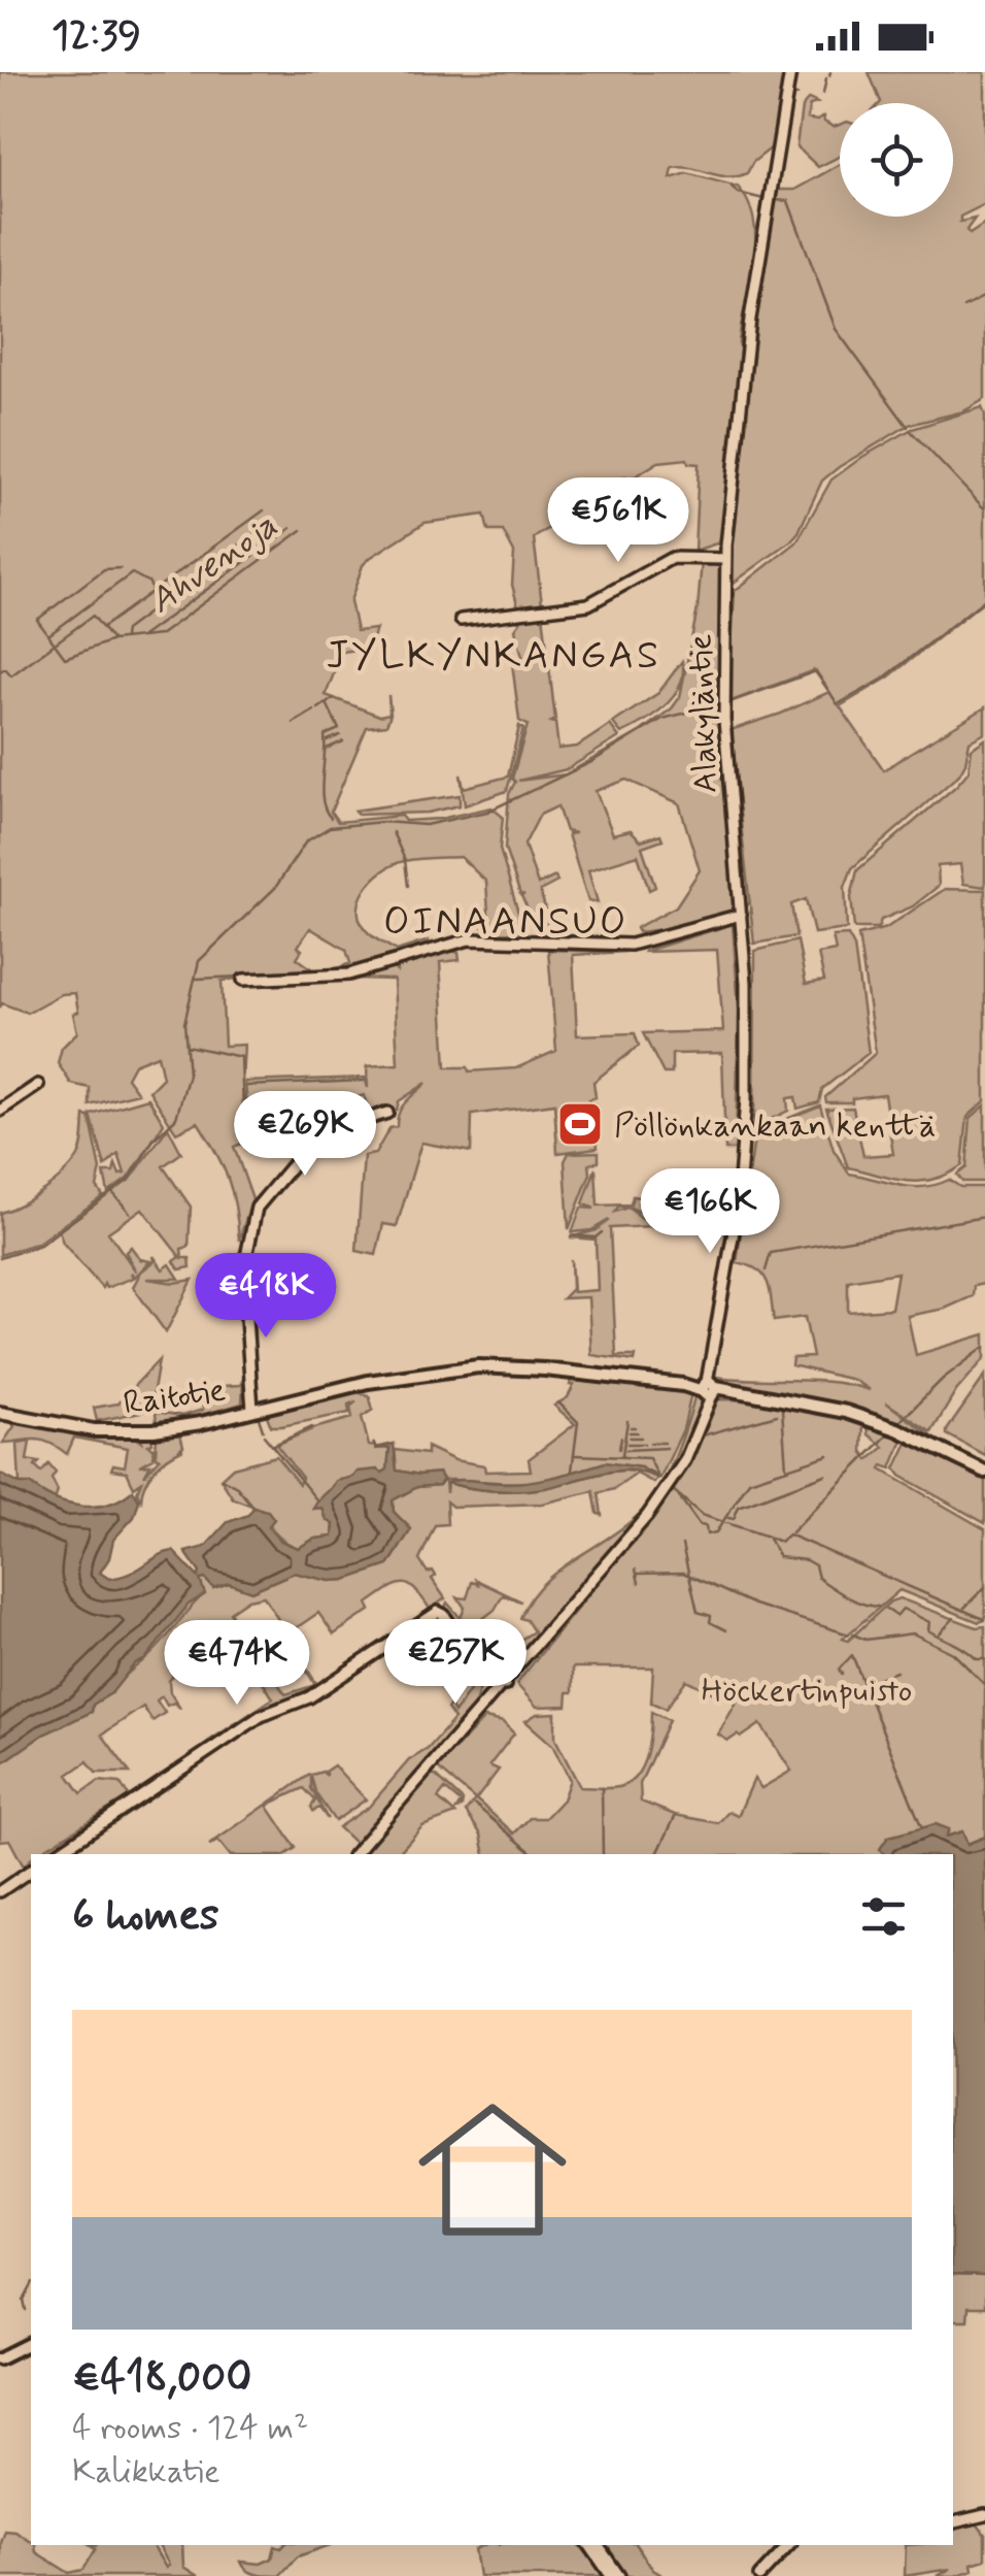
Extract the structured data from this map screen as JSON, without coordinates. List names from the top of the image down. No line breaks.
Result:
{"streets":{"main road":["Alakyläntie","Raitotie"]},"crossings":[["Alakyläntie","Raitotie"]],"districts":["JYLKYNKANGAS","OINAANSUO"],"water":["Ahvenoja"],"parks":["Höckertinpuisto"],"places":{"sports":["Pöllönkankaan kenttä"]},"page":{"status":"12:39","price":["€561K","€269K","€166K","€418K","€257K","€474K"],"heading":"6 homes","list":[{"name":"€418,000","note":"4 rooms · 124 m² · Kalikkatie"}]}}
